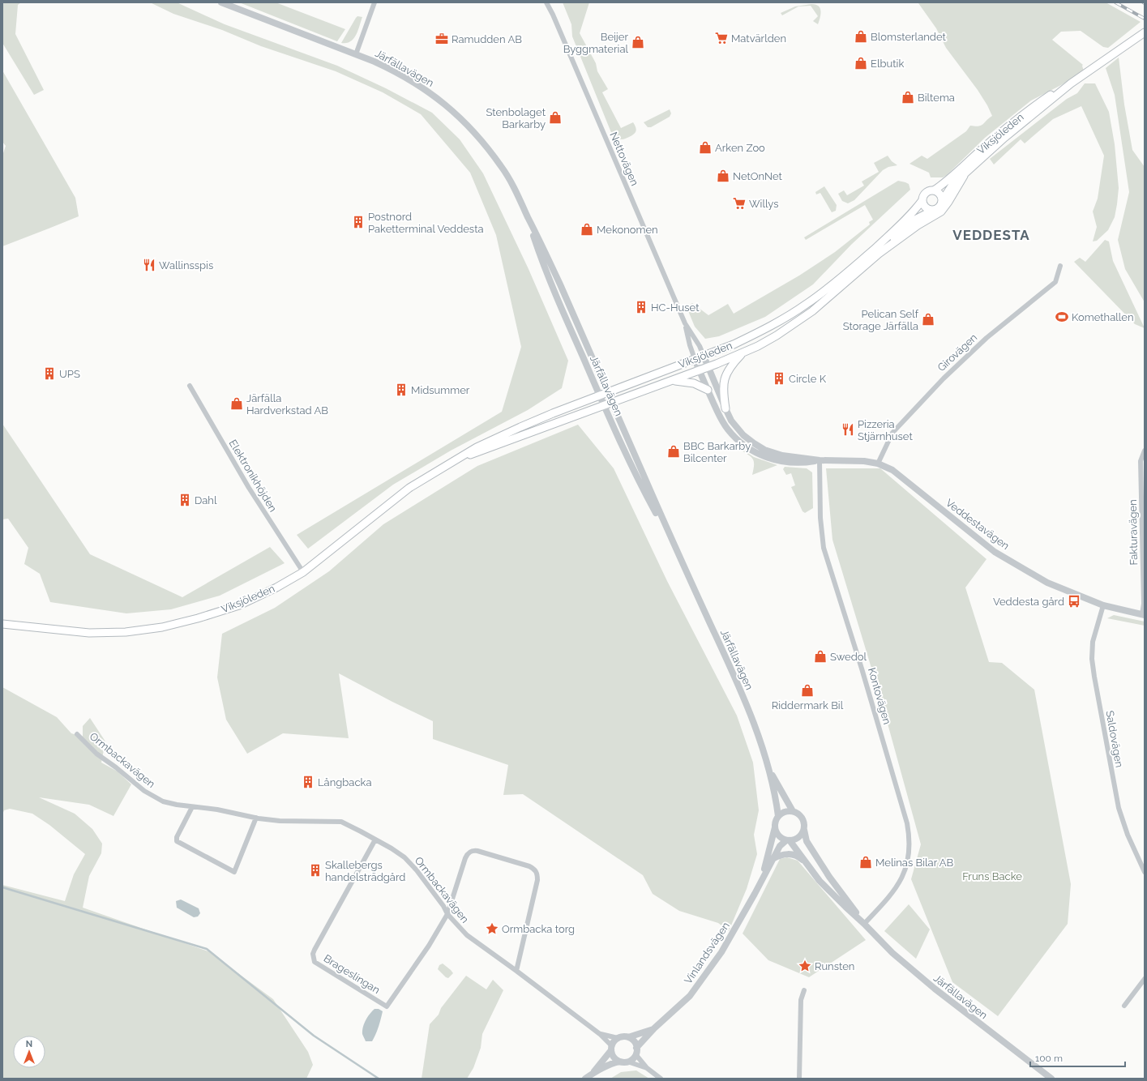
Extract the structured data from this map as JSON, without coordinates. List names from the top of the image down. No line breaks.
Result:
{"streets":{"main road":["Viksjöleden"],"street":["Järfällavägen","Nettovägen","Girovägen","Elektronikhöjden","Veddestavägen","Fakturavägen","Kontovägen","Saldovägen","Ormbackavägen","Vinlandsvägen","Brageslingan"]},"crossings":[["Järfällavägen","Viksjöleden"],["Järfällavägen","Kontovägen"],["Järfällavägen","Vinlandsvägen"],["Viksjöleden","Nettovägen"],["Viksjöleden","Elektronikhöjden"],["Viksjöleden","Veddestavägen"],["Nettovägen","Veddestavägen"],["Girovägen","Veddestavägen"],["Veddestavägen","Fakturavägen"],["Veddestavägen","Kontovägen"],["Veddestavägen","Saldovägen"],["Ormbackavägen","Vinlandsvägen"],["Ormbackavägen","Brageslingan"]],"districts":["VEDDESTA"],"parks":["Fruns Backe"],"places":{"shop":["Blomsterlandet","Beijer Byggmaterial","Elbutik","Biltema","Stenbolaget Barkarby","Arken Zoo","NetOnNet","Mekonomen","Pelican Self Storage Järfälla","Järfälla Hardverkstad AB","BBC Barkarby Bilcenter","Swedol","Riddermark Bil","Melinas Bilar AB"],"supermarket":["Matvärlden","Willys"],"office":["Ramudden AB"],"building":["Postnord Paketterminal Veddesta","HC-Huset","UPS","Circle K","Midsummer","Dahl","Långbacka","Skallebergs handelsträdgård"],"restaurant":["Wallinsspis","Pizzeria Stjärnhuset"],"sports":["Komethallen"],"bus stop":["Veddesta gård"],"place":["Ormbacka torg","Runsten"]},"scale_bar":"100 m","north":"top"}
